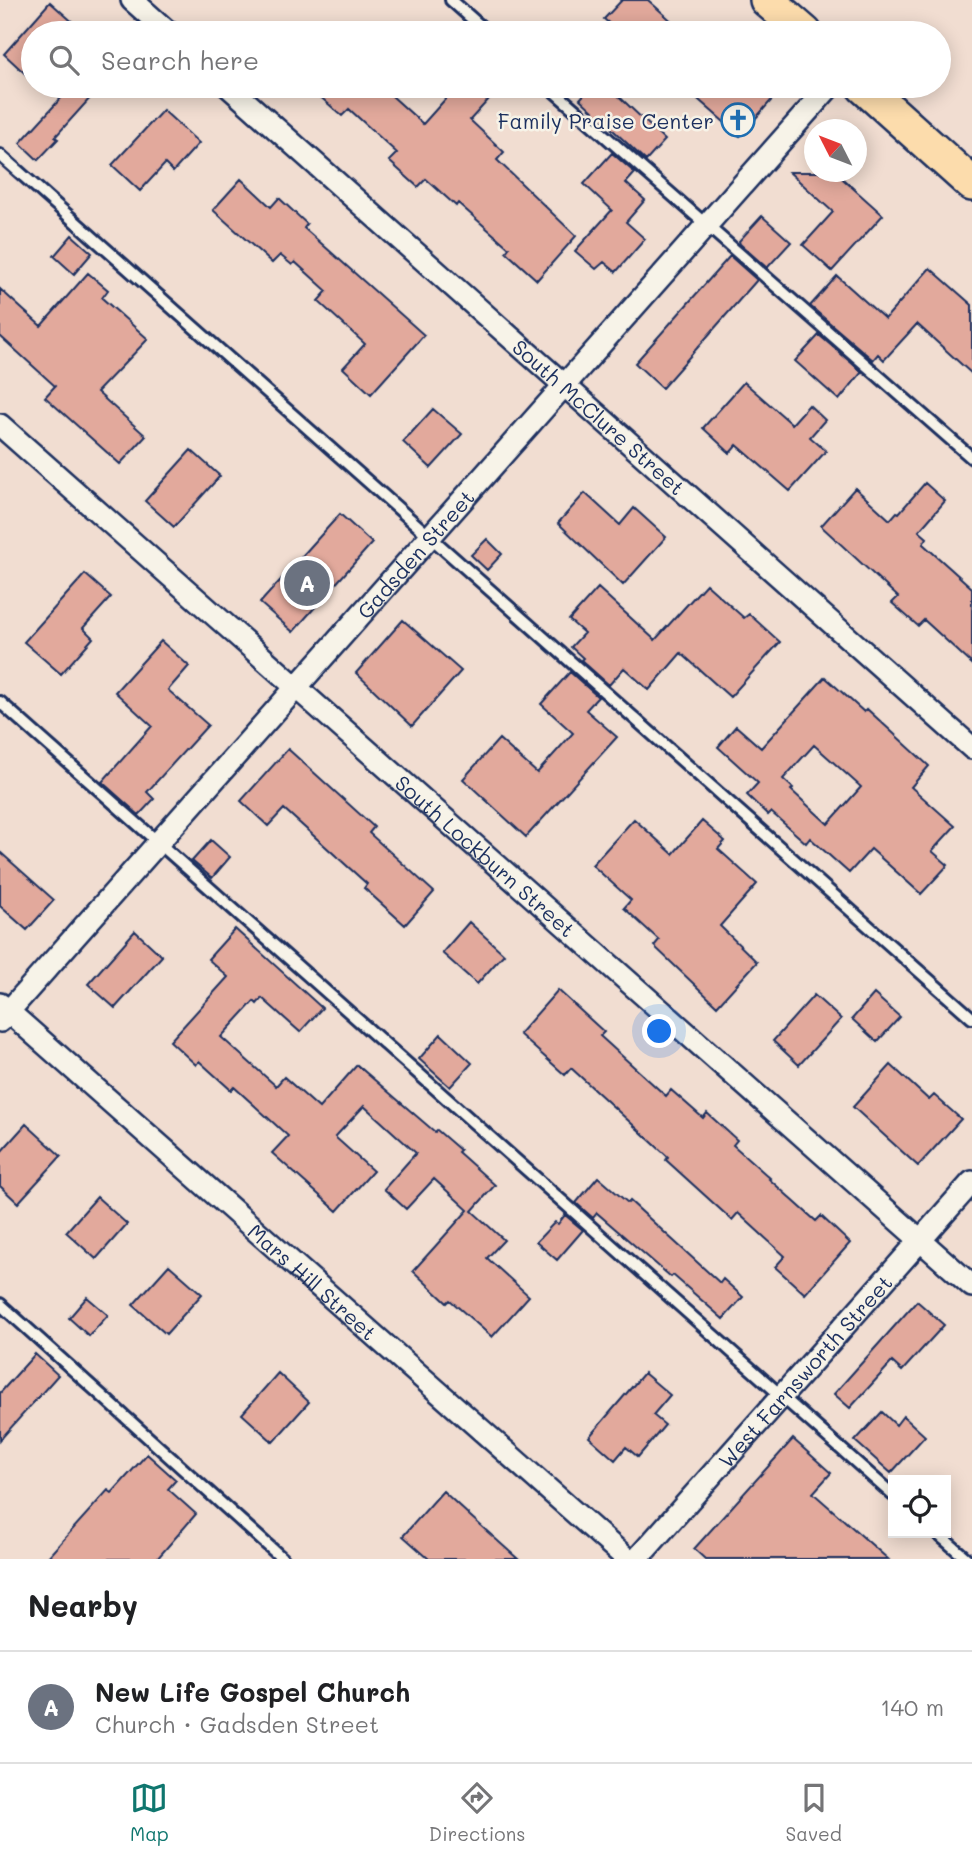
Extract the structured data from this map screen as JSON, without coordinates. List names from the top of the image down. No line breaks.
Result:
{"streets":{"street":["South McClure Street","Gadsden Street","South Lockburn Street","Mars Hill Street","West Farnsworth Street"]},"crossings":[["South McClure Street","Gadsden Street"],["Gadsden Street","South Lockburn Street"],["Gadsden Street","Mars Hill Street"],["South Lockburn Street","West Farnsworth Street"]],"places":{"church":["Family Praise Center"]},"north":"top left","page":{"search":"Search here","pins":"A","heading":"Nearby","list":[{"mark":"A","name":"New Life Gospel Church","note":"Church · Gadsden Street","value":"140 m"}],"nav":["Map","Directions","Saved"]}}
